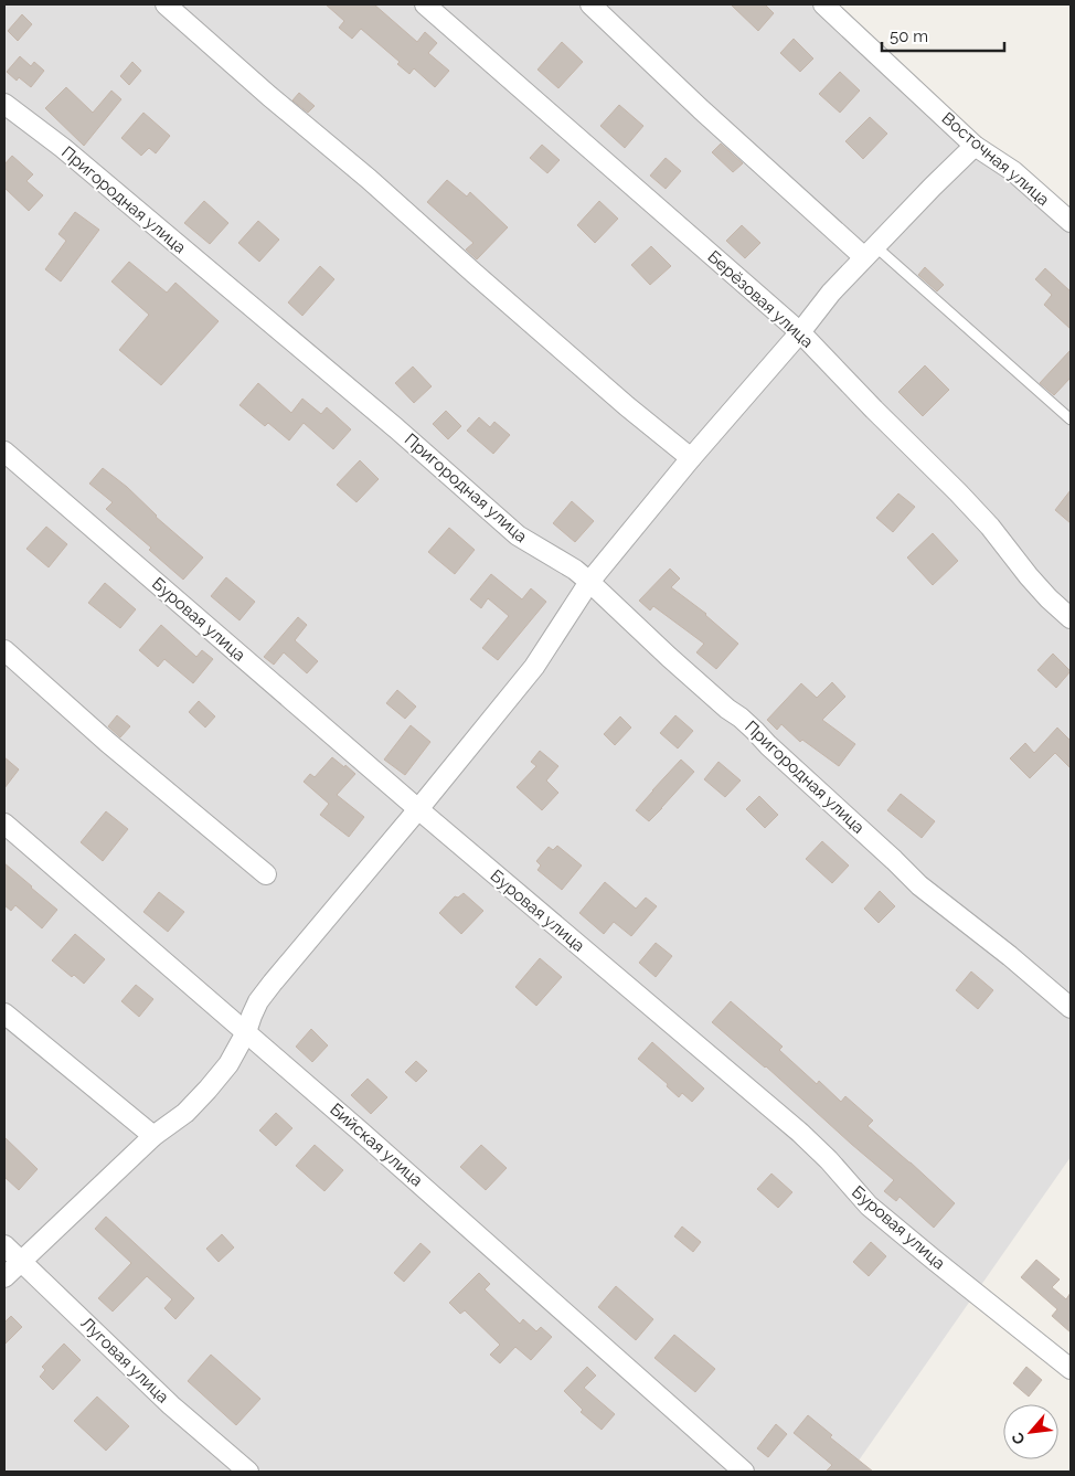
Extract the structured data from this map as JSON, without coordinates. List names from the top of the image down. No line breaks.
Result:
{"streets":{"street":["Восточная улица","Пригородная улица","Берёзовая улица","Буровая улица","Бийская улица","Луговая улица"]},"scale_bar":"50 m","north":"bottom left"}
